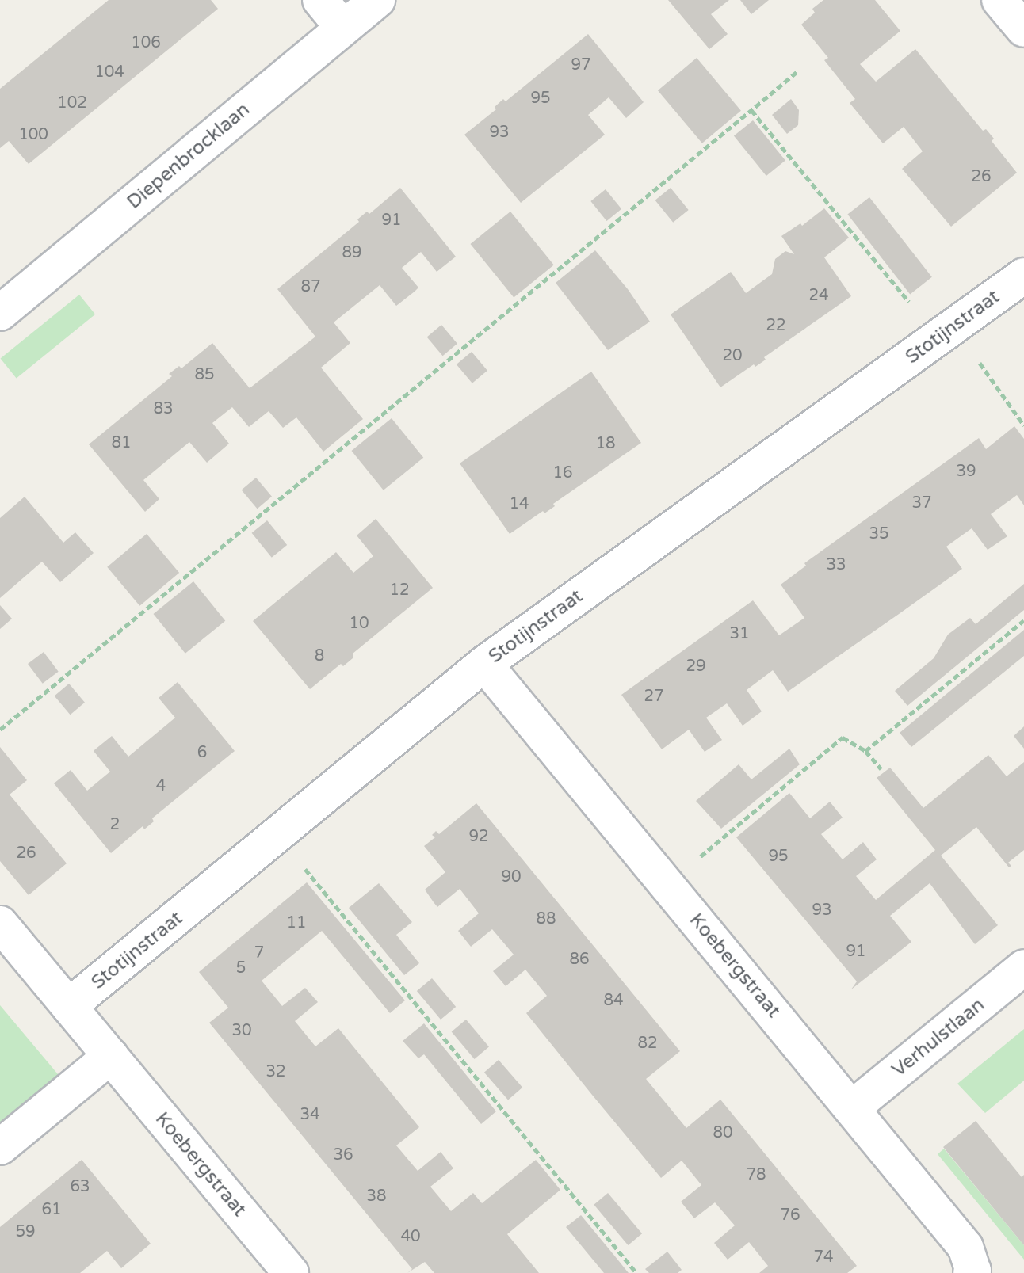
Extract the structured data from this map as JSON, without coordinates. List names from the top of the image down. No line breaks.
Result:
{"streets":{"street":["Diepenbrocklaan","Stotijnstraat","Koebergstraat","Verhulstlaan"]},"crossings":[["Stotijnstraat","Koebergstraat"],["Koebergstraat","Verhulstlaan"]],"house_numbers":["106","97","104","95","102","93","100","26","91","89","87","24","22","20","85","83","81","18","39","16","37","14","35","33","12","10","31","8","29","27","6","4","2","92","26","95","90","93","88","11","91","7","86","5","84","30","82","32","34","80","36","78","63","38","61","76","59","40","74"]}
